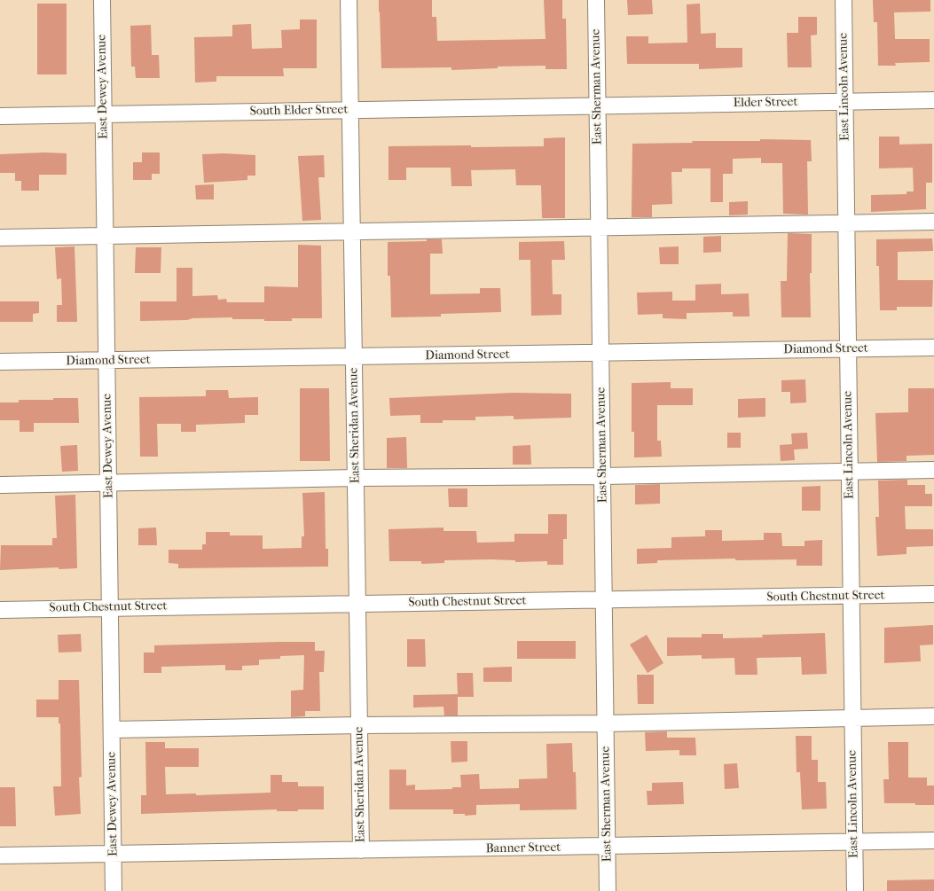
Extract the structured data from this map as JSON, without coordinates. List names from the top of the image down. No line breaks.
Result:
{"streets":{"street":["East Dewey Avenue","East Sherman Avenue","East Lincoln Avenue","Elder Street","South Elder Street","Diamond Street","East Sheridan Avenue","South Chestnut Street","Banner Street"]},"crossings":[["East Dewey Avenue","South Elder Street"],["East Dewey Avenue","Diamond Street"],["East Dewey Avenue","South Chestnut Street"],["East Dewey Avenue","Banner Street"],["East Sherman Avenue","Elder Street"],["East Sherman Avenue","South Elder Street"],["East Sherman Avenue","Diamond Street"],["East Sherman Avenue","South Chestnut Street"],["East Sherman Avenue","Banner Street"],["East Lincoln Avenue","Elder Street"],["East Lincoln Avenue","Diamond Street"],["East Lincoln Avenue","South Chestnut Street"],["East Lincoln Avenue","Banner Street"],["Elder Street","South Elder Street"],["South Elder Street","East Sheridan Avenue"],["Diamond Street","East Sheridan Avenue"],["East Sheridan Avenue","South Chestnut Street"],["East Sheridan Avenue","Banner Street"]]}
